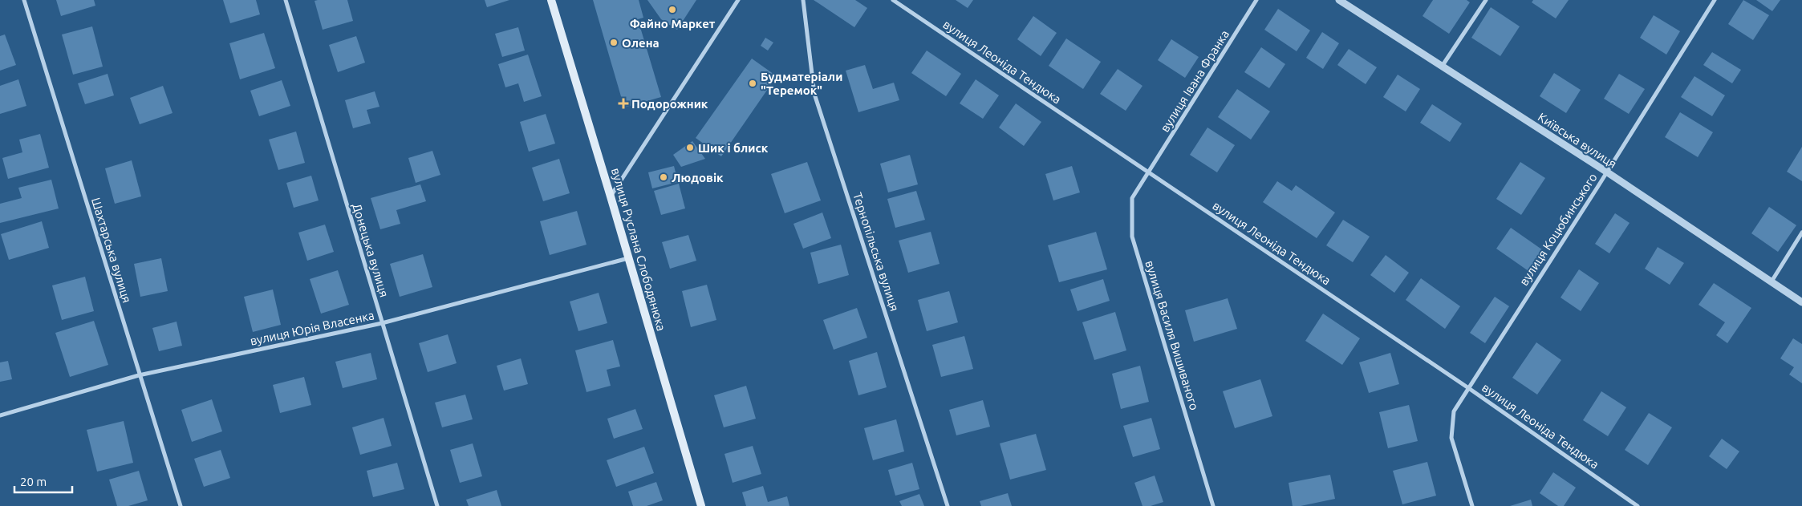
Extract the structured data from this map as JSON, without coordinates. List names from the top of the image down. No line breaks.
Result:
{"streets":{"main road":["вулиця Руслана Слободянюка"],"street":["вулиця Леоніда Тендюка","вулиця Івана Франка","Київська вулиця","вулиця Коцюбинського","Шахтарська вулиця","Донецька вулиця","Тернопільська вулиця","вулиця Юрія Власенка","вулиця Василя Вишиваного"]},"crossings":[["вулиця Леоніда Тендюка","вулиця Івана Франка"],["вулиця Леоніда Тендюка","вулиця Коцюбинського"],["вулиця Леоніда Тендюка","вулиця Василя Вишиваного"],["вулиця Івана Франка","вулиця Василя Вишиваного"],["Київська вулиця","вулиця Коцюбинського"],["вулиця Руслана Слободянюка","вулиця Юрія Власенка"],["Шахтарська вулиця","вулиця Юрія Власенка"],["Донецька вулиця","вулиця Юрія Власенка"]],"places":{"other":["Файно Маркет","Олена","Будматеріали \"Теремок\"","Шик і блиск","Людовік"],"health":["Подорожник"]},"scale_bar":"20 m"}
